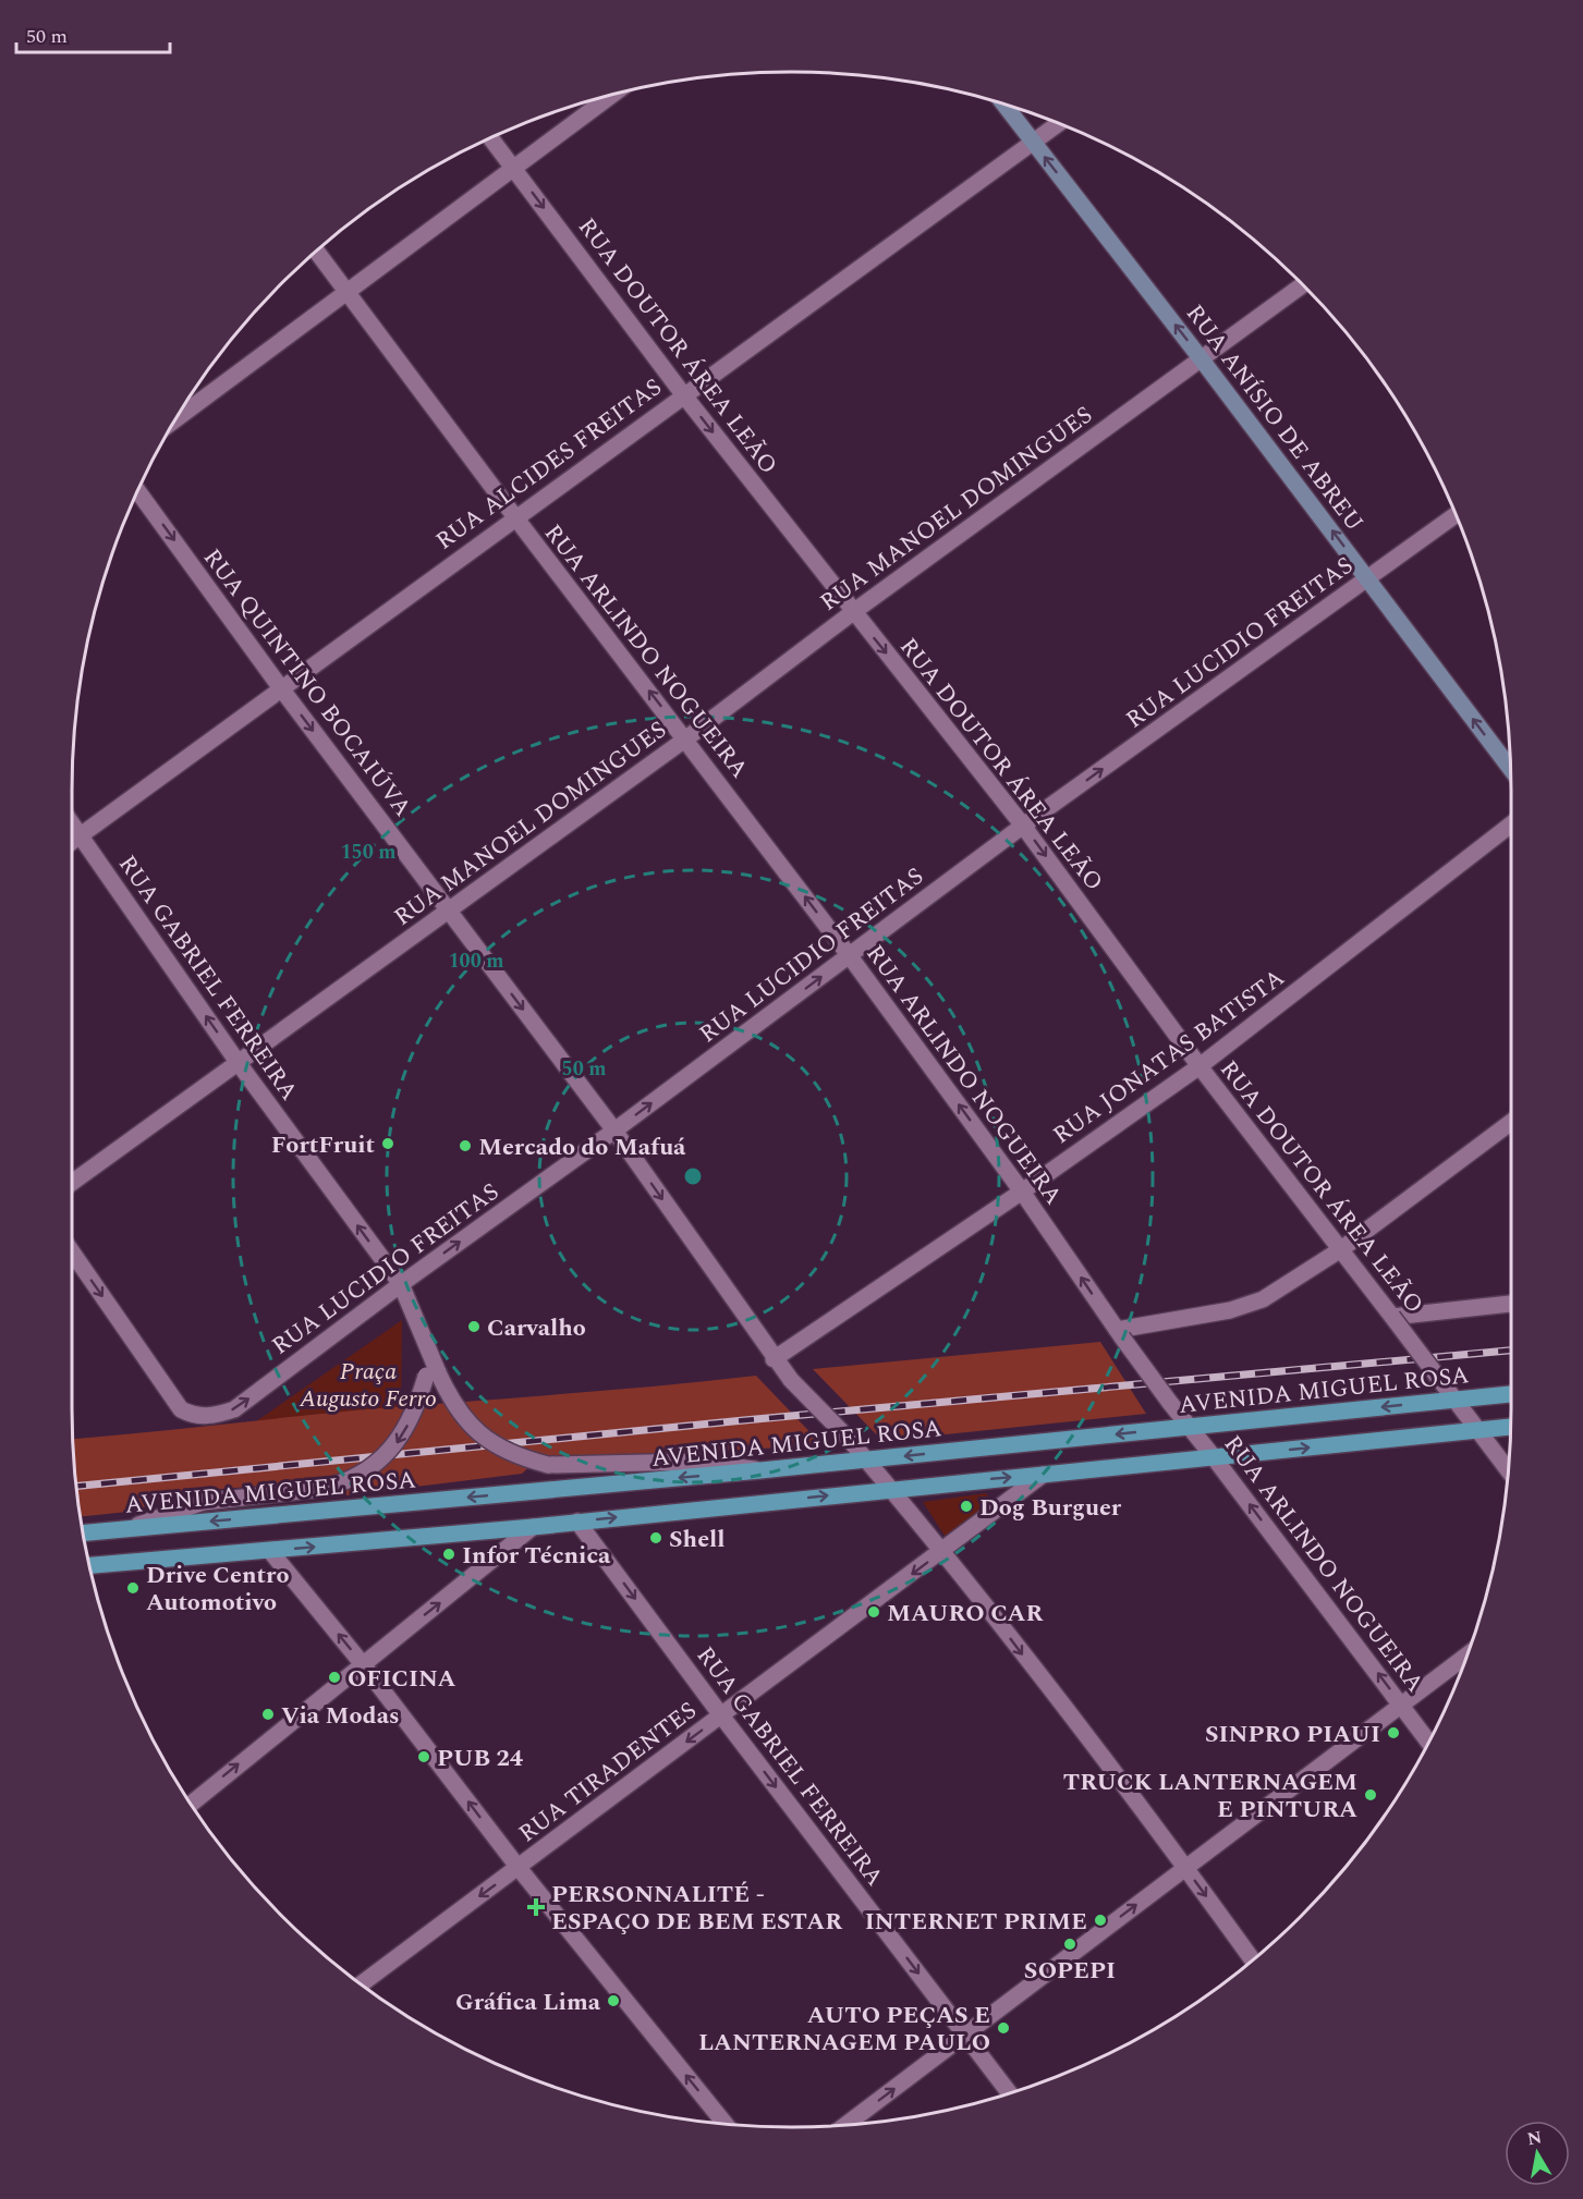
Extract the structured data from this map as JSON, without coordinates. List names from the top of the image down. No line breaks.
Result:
{"streets":{"main road":["RUA ANÍSIO DE ABREU","AVENIDA MIGUEL ROSA"],"street":["RUA DOUTOR ÁREA LEÃO","RUA ALCIDES FREITAS","RUA MANOEL DOMINGUES","RUA LUCIDIO FREITAS","RUA ARLINDO NOGUEIRA","RUA QUINTINO BOCAIÚVA","RUA GABRIEL FERREIRA","RUA JONATAS BATISTA","RUA TIRADENTES"]},"crossings":[["RUA DOUTOR ÁREA LEÃO","RUA ALCIDES FREITAS"],["RUA DOUTOR ÁREA LEÃO","RUA MANOEL DOMINGUES"],["RUA DOUTOR ÁREA LEÃO","RUA LUCIDIO FREITAS"],["RUA DOUTOR ÁREA LEÃO","RUA JONATAS BATISTA"],["RUA DOUTOR ÁREA LEÃO","AVENIDA MIGUEL ROSA"],["RUA ANÍSIO DE ABREU","RUA ALCIDES FREITAS"],["RUA ANÍSIO DE ABREU","RUA MANOEL DOMINGUES"],["RUA ANÍSIO DE ABREU","RUA LUCIDIO FREITAS"],["RUA ALCIDES FREITAS","RUA ARLINDO NOGUEIRA"],["RUA ALCIDES FREITAS","RUA QUINTINO BOCAIÚVA"],["RUA ALCIDES FREITAS","RUA GABRIEL FERREIRA"],["RUA MANOEL DOMINGUES","RUA ARLINDO NOGUEIRA"],["RUA MANOEL DOMINGUES","RUA QUINTINO BOCAIÚVA"],["RUA MANOEL DOMINGUES","RUA GABRIEL FERREIRA"],["RUA LUCIDIO FREITAS","RUA ARLINDO NOGUEIRA"],["RUA LUCIDIO FREITAS","RUA QUINTINO BOCAIÚVA"],["RUA LUCIDIO FREITAS","RUA GABRIEL FERREIRA"],["RUA ARLINDO NOGUEIRA","RUA JONATAS BATISTA"],["RUA ARLINDO NOGUEIRA","AVENIDA MIGUEL ROSA"],["RUA QUINTINO BOCAIÚVA","RUA JONATAS BATISTA"],["RUA QUINTINO BOCAIÚVA","AVENIDA MIGUEL ROSA"],["RUA QUINTINO BOCAIÚVA","RUA TIRADENTES"],["RUA GABRIEL FERREIRA","AVENIDA MIGUEL ROSA"],["RUA GABRIEL FERREIRA","RUA TIRADENTES"]],"one_way":["RUA DOUTOR ÁREA LEÃO","RUA ANÍSIO DE ABREU","RUA LUCIDIO FREITAS","RUA ARLINDO NOGUEIRA","RUA QUINTINO BOCAIÚVA","RUA TIRADENTES"],"parks":["Praça Augusto Ferro"],"places":{"other":["FortFruit","Mercado do Mafuá","Carvalho","Dog Burguer","Shell","Infor Técnica","Drive Centro Automotivo","MAURO CAR","OFICINA","Via Modas","SINPRO PIAUI","PUB 24","TRUCK LANTERNAGEM E PINTURA","INTERNET PRIME","SOPEPI","Gráfica Lima","AUTO PEÇAS E LANTERNAGEM PAULO"],"health":["PERSONNALITÉ - ESPAÇO DE BEM ESTAR"]},"scale_bar":"50 m","north":"top","rings":["150 m","100 m","50 m"]}
